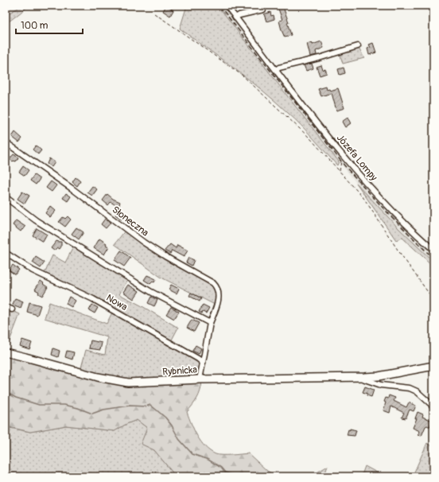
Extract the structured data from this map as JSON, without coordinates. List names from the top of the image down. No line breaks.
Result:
{"streets":{"street":["Józefa Lompy","Słoneczna","Nowa","Rybnicka"]},"crossings":[["Słoneczna","Nowa"]],"scale_bar":"100 m"}
